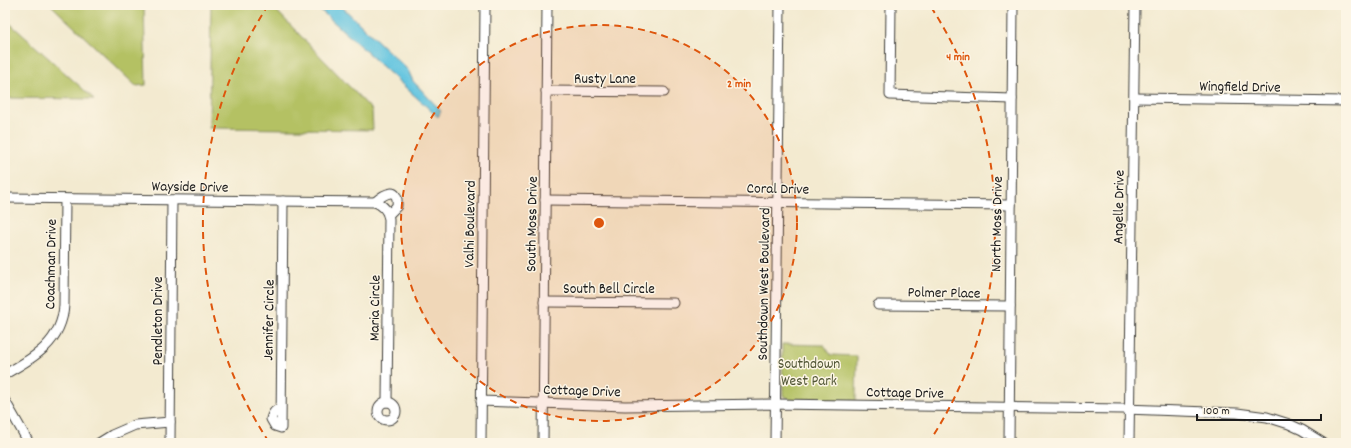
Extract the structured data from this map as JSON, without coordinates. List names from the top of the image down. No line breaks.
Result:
{"streets":{"street":["Rusty Lane","Wingfield Drive","Wayside Drive","Coral Drive","Angelle Drive","Valhi Boulevard","South Moss Drive","North Moss Drive","Coachman Drive","Southdown West Boulevard","South Bell Circle","Polmer Place","Maria Circle","Jennifer Circle","Pendleton Drive","Cottage Drive"]},"crossings":[["Rusty Lane","South Moss Drive"],["Wingfield Drive","Angelle Drive"],["Wayside Drive","Coachman Drive"],["Wayside Drive","Maria Circle"],["Wayside Drive","Jennifer Circle"],["Wayside Drive","Pendleton Drive"],["Coral Drive","South Moss Drive"],["Coral Drive","North Moss Drive"],["Coral Drive","Southdown West Boulevard"],["Angelle Drive","Cottage Drive"],["Valhi Boulevard","Cottage Drive"],["South Moss Drive","South Bell Circle"],["South Moss Drive","Cottage Drive"],["North Moss Drive","Polmer Place"],["North Moss Drive","Cottage Drive"],["Southdown West Boulevard","Cottage Drive"]],"parks":["Southdown West Park"],"scale_bar":"100 m","rings":["4 min","2 min"]}
